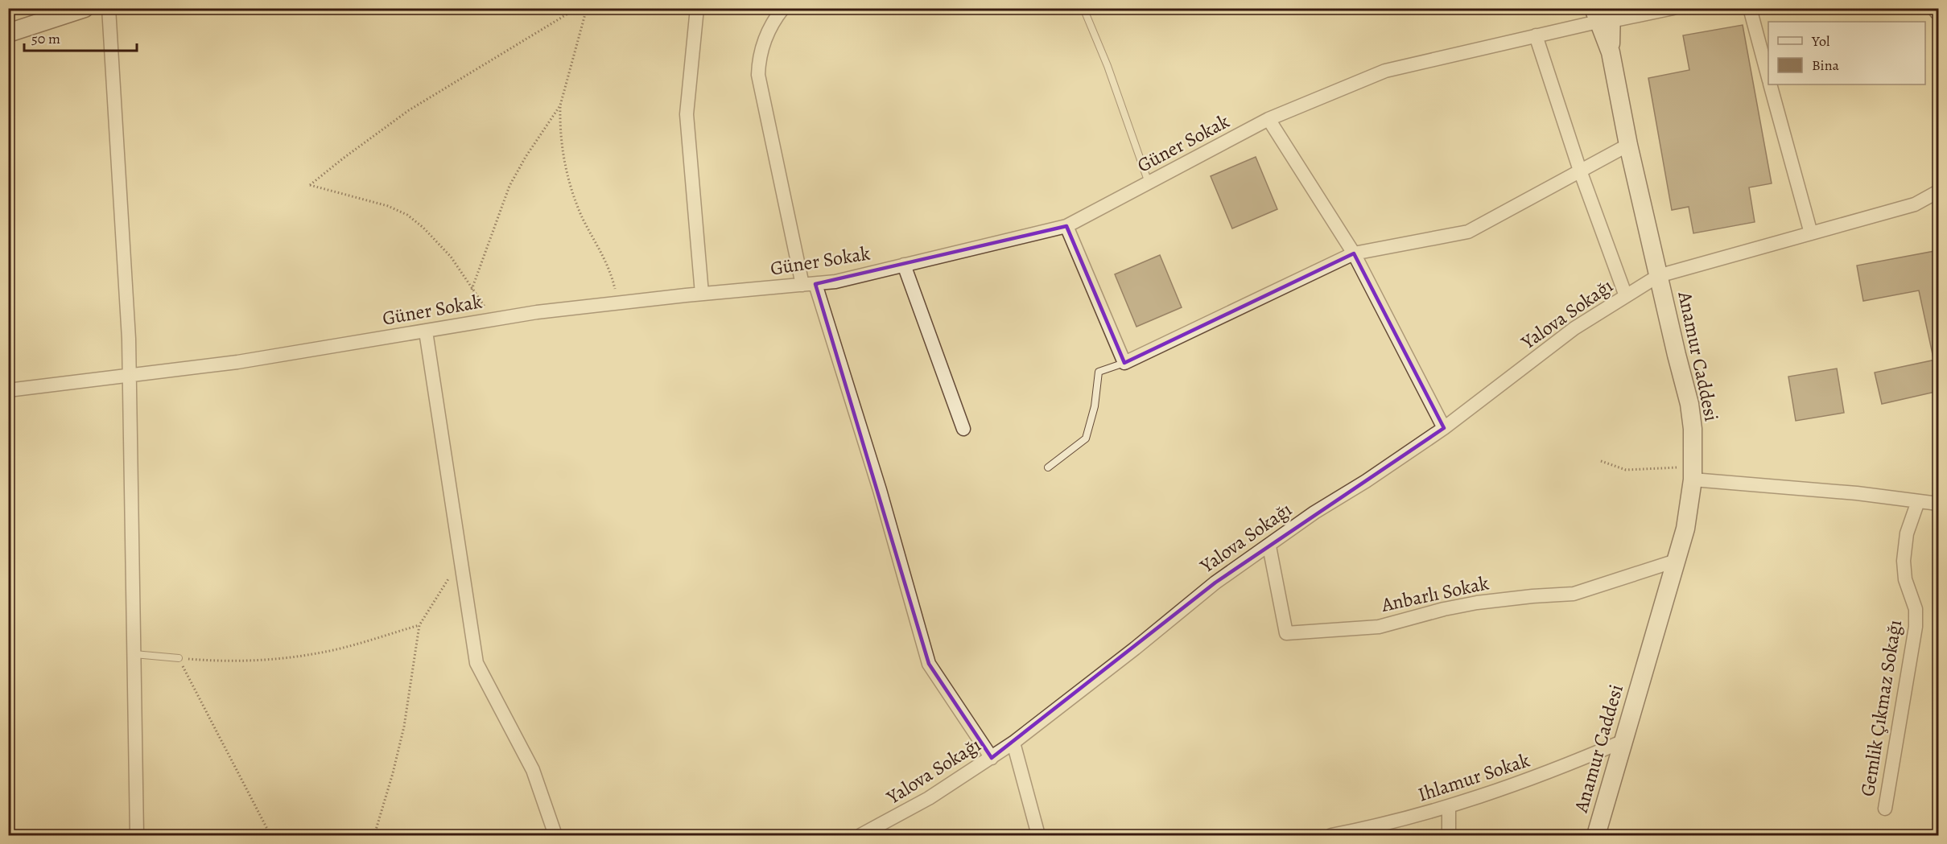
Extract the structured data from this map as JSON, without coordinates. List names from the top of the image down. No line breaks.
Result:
{"streets":{"street":["Güner Sokak","Yalova Sokağı","Anamur Caddesi","Anbarlı Sokak","Gemlik Çıkmaz Sokağı","Ihlamur Sokak"]},"crossings":[["Güner Sokak","Anamur Caddesi"],["Yalova Sokağı","Anamur Caddesi"],["Yalova Sokağı","Anbarlı Sokak"],["Anamur Caddesi","Anbarlı Sokak"],["Anamur Caddesi","Ihlamur Sokak"]],"legend":["Yol","Bina"],"scale_bar":"50 m"}
